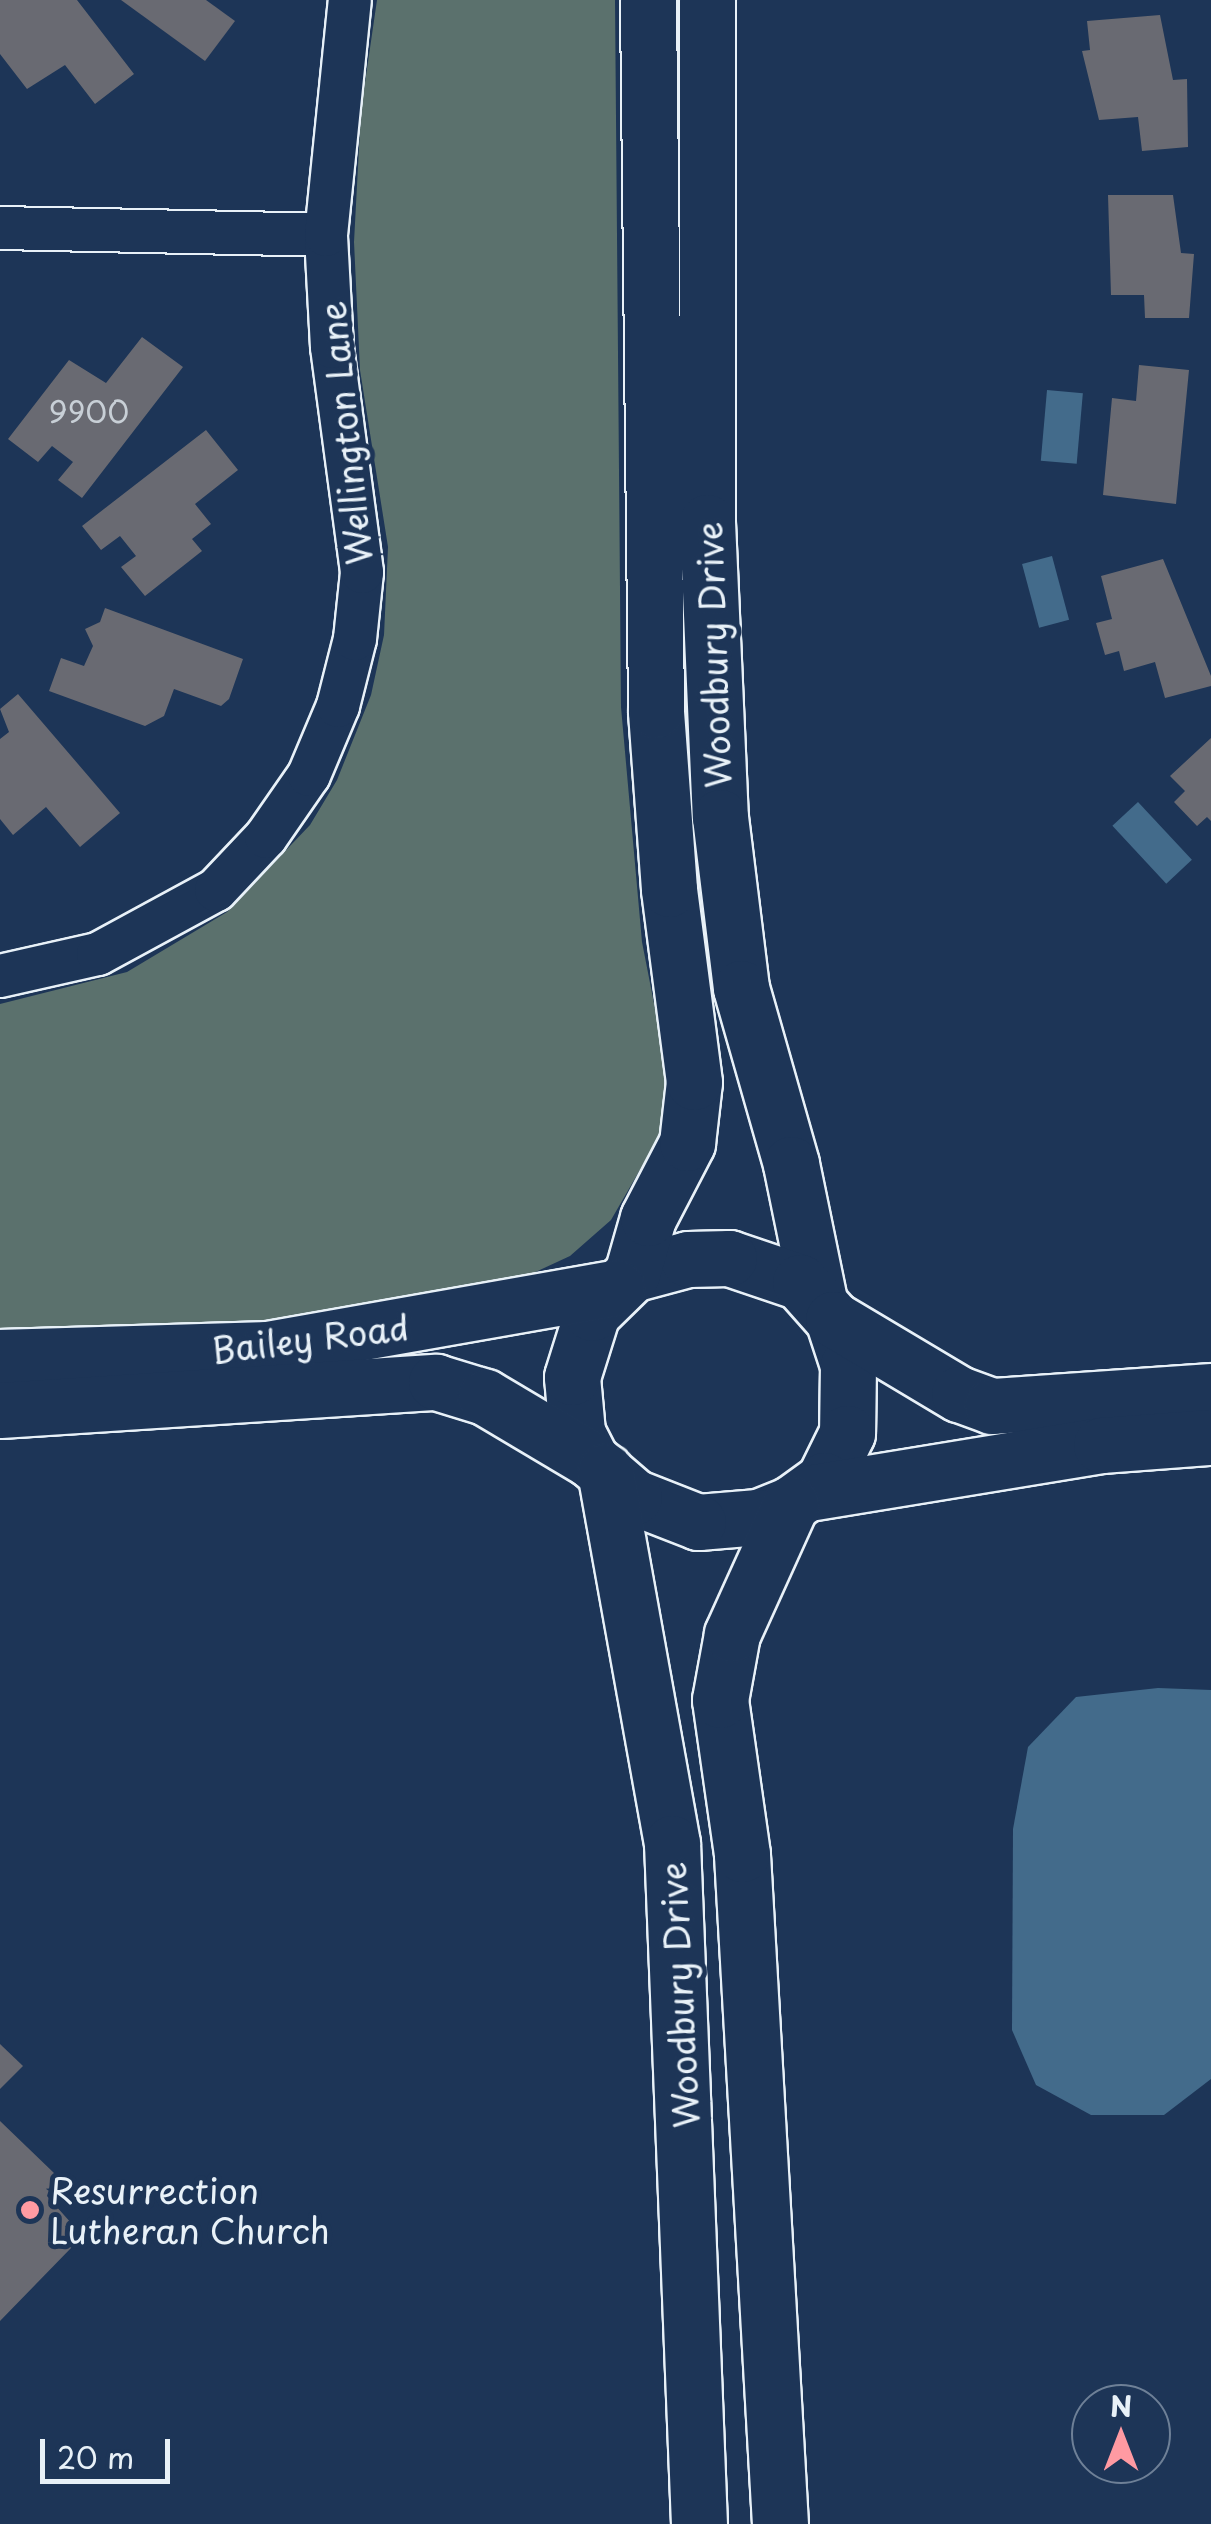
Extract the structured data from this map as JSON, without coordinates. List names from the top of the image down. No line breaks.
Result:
{"streets":{"main road":["Woodbury Drive","Bailey Road"],"street":["Wellington Lane"]},"crossings":[["Woodbury Drive","Bailey Road"]],"places":["Resurrection Lutheran Church"],"house_numbers":["9900"],"scale_bar":"20 m","north":"top"}
